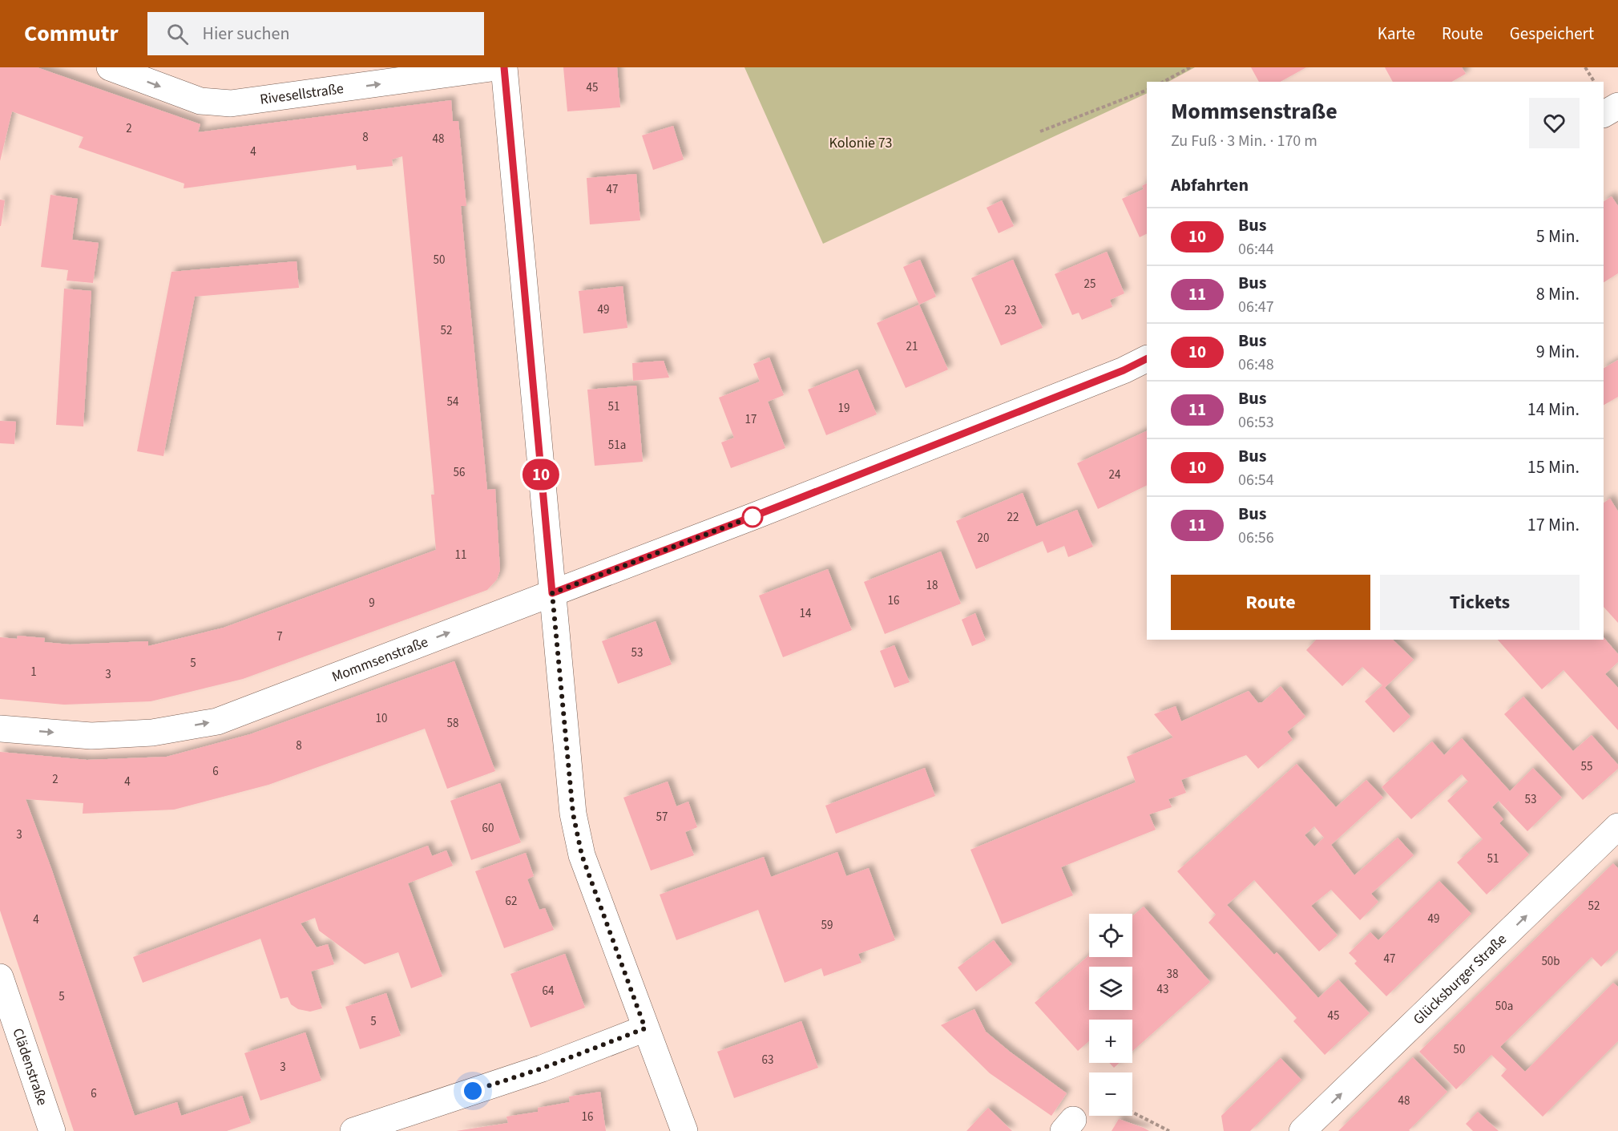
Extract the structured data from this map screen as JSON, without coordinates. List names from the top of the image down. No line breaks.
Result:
{"streets":{"street":["Rivesellstraße","Mommsenstraße","Glücksburger Straße","Clädenstraße"]},"one_way":["Rivesellstraße","Mommsenstraße","Glücksburger Straße"],"parks":["Kolonie 73"],"lines":["bus line 10"],"house_numbers":["45","2","8","48","4","47","50","25","49","23","52","21","54","51","19","17","51a","56","24","22","20","11","18","16","9","14","7","53","5","1","3","10","58","8","55","6","2","4","53","57","60","3","51","62","52","49","4","59","47","50b","38","43","64","5","50a","45","5","50","63","3","6","48","16"],"page":{"header":"Commutr","search":"Hier suchen","nav":["Karte","Route","Gespeichert"],"on_map":"10","heading":[["Mommsenstraße","Zu Fuß · 3 Min. · 170 m"],"Abfahrten"],"list":[{"mark":"10","name":"Bus","note":"06:44","value":"5 Min."},{"mark":"11","name":"Bus","note":"06:47","value":"8 Min."},{"mark":"10","name":"Bus","note":"06:48","value":"9 Min."},{"mark":"11","name":"Bus","note":"06:53","value":"14 Min."},{"mark":"10","name":"Bus","note":"06:54","value":"15 Min."},{"mark":"11","name":"Bus","note":"06:56","value":"17 Min."}],"buttons":["Route","Tickets"],"map_buttons":["+","−"]}}
